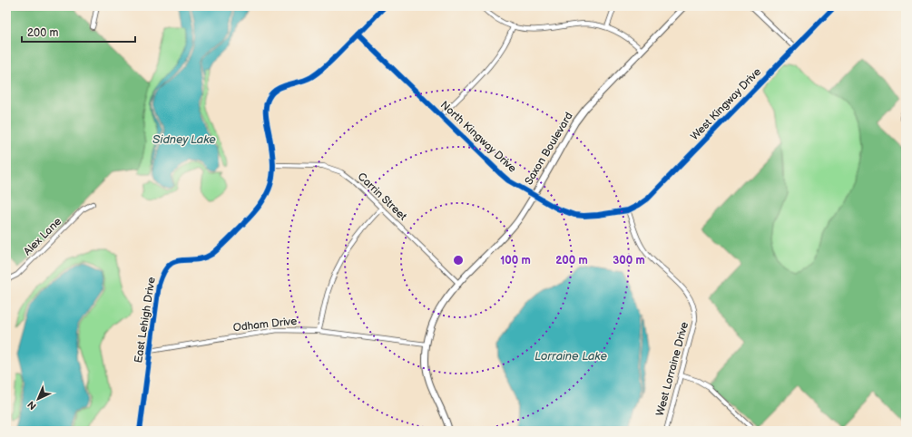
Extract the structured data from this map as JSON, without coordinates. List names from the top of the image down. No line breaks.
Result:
{"streets":{"main road":["Saxon Boulevard"],"street":["West Kingway Drive","North Kingway Drive","Carrin Street","Alex Lane","East Lehigh Drive","Odham Drive","West Lorraine Drive"]},"crossings":[["West Kingway Drive","North Kingway Drive"],["West Kingway Drive","West Lorraine Drive"],["North Kingway Drive","Saxon Boulevard"],["North Kingway Drive","East Lehigh Drive"],["North Kingway Drive","West Lorraine Drive"],["Saxon Boulevard","Carrin Street"],["Saxon Boulevard","Odham Drive"],["Carrin Street","East Lehigh Drive"],["East Lehigh Drive","Odham Drive"]],"water":["Sidney Lake","Lorraine Lake"],"scale_bar":"200 m","north":"bottom left","rings":["100 m","200 m","300 m"]}
